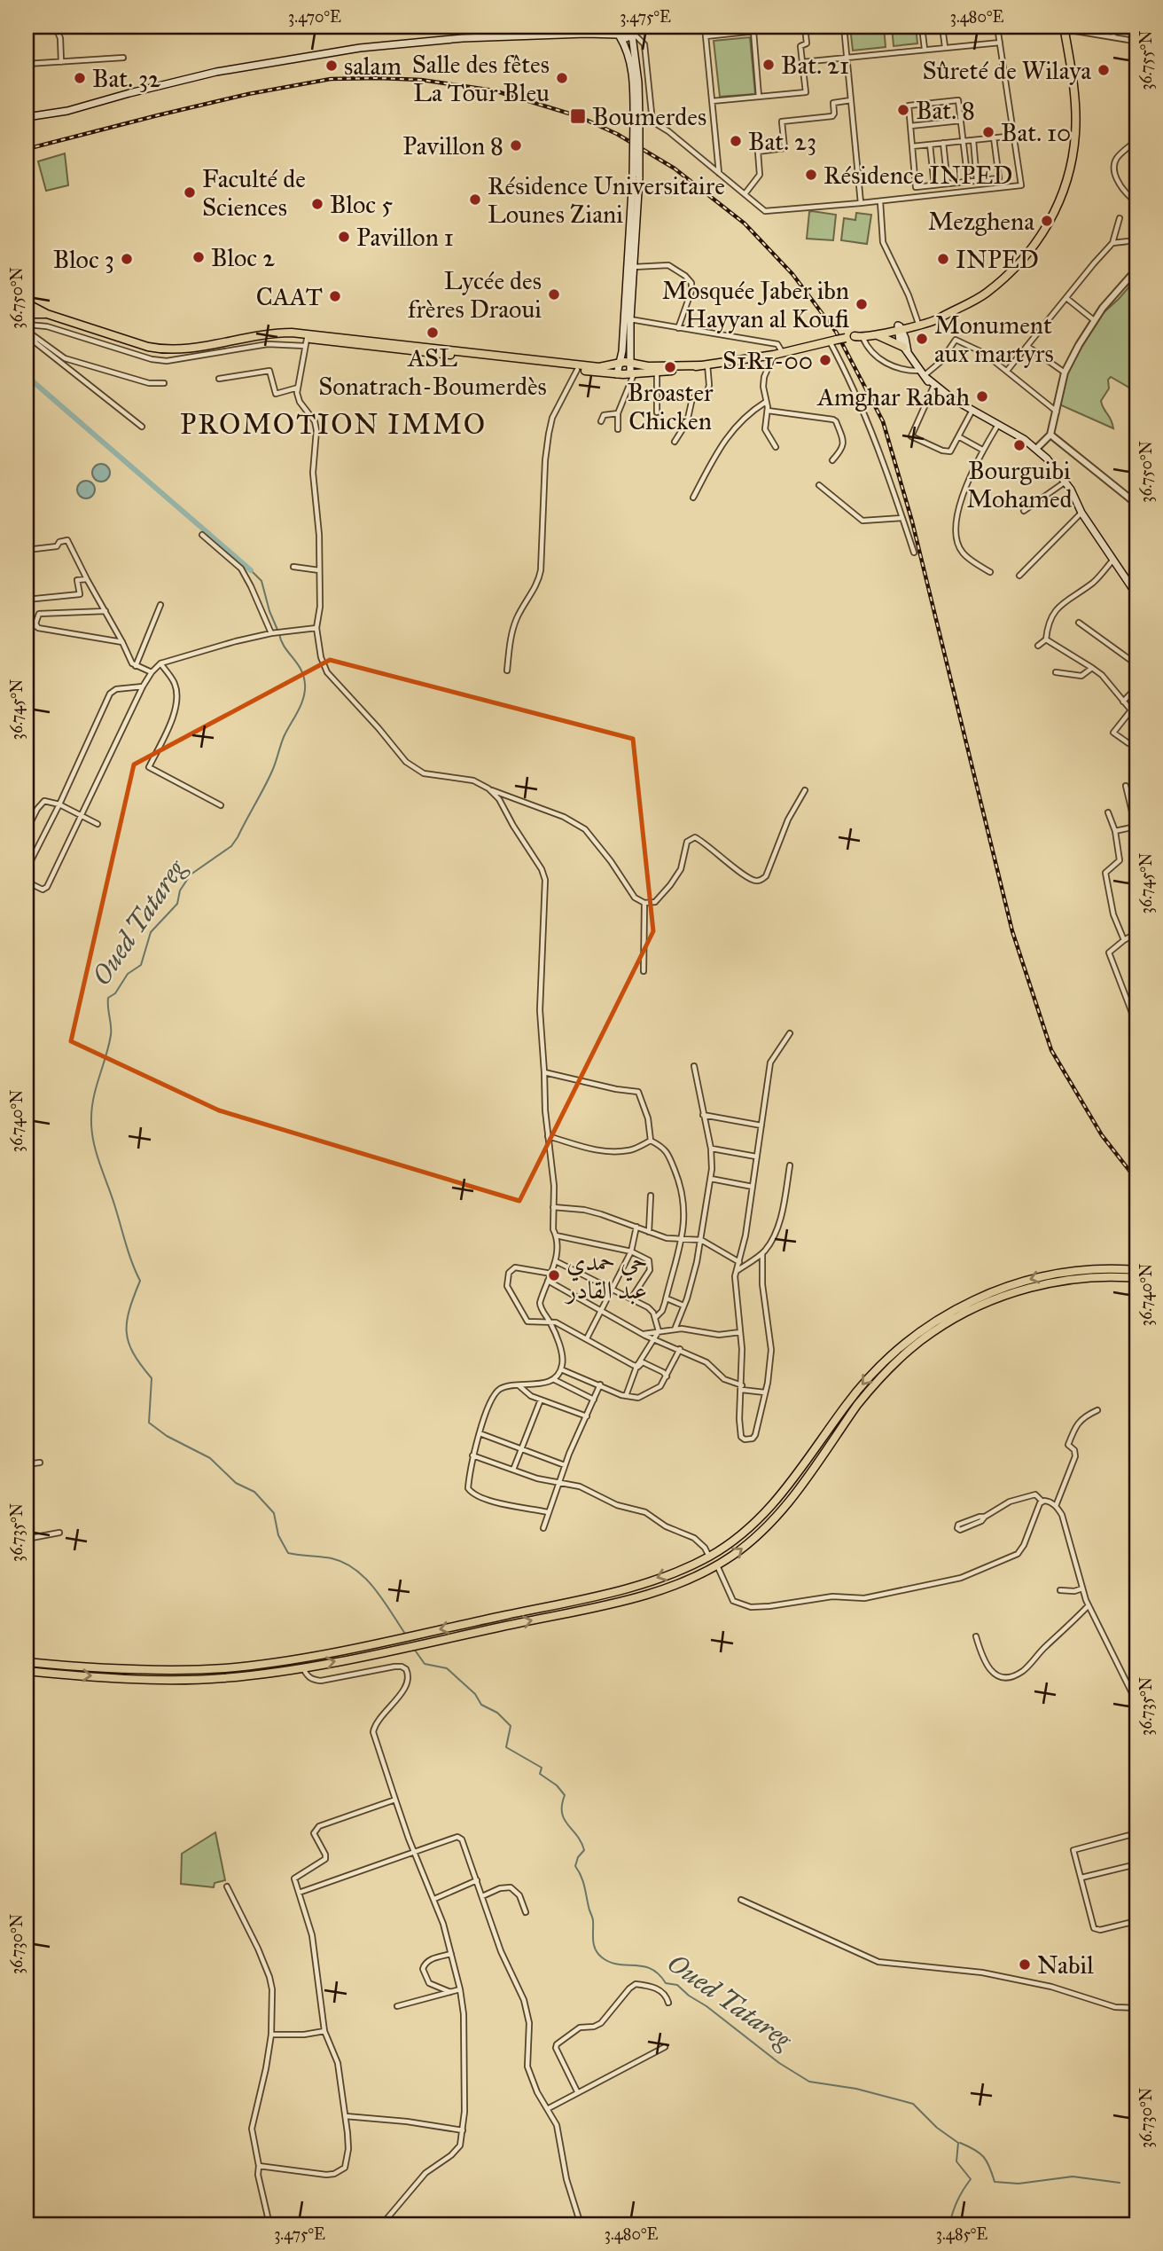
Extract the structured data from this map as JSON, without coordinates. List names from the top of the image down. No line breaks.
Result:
{"districts":["PROMOTION IMMO"],"water":["Oued Tatareg"],"places":{"other":["Bat. 21","salam","Sûreté de Wilaya","Bat. 32","Salle des fêtes La Tour Bleu","Bat. 8","Bat. 10","Bat. 23","Pavillon 8","Résidence INPED","Faculté de Sciences","Résidence Universitaire Lounes Ziani","Bloc 5","Mezghena","Pavillon 1","Bloc 2","Bloc 3","INPED","Lycée des frères Draoui","CAAT","Mosquée Jaber ibn Hayyan al Koufi","ASL Sonatrach-Boumerdès","Monument aux martyrs","S1R1-00","Broaster Chicken","Amghar Rabah","Bourguibi Mohamed","حي حمدي عبد القادر","Nabil"],"transit":["Boumerdes"]},"coordinates":["3.470°E","3.475°E","3.480°E","36.755°N","36.750°N","36.745°N","36.740°N","36.735°N","36.730°N","3.485°E"]}
